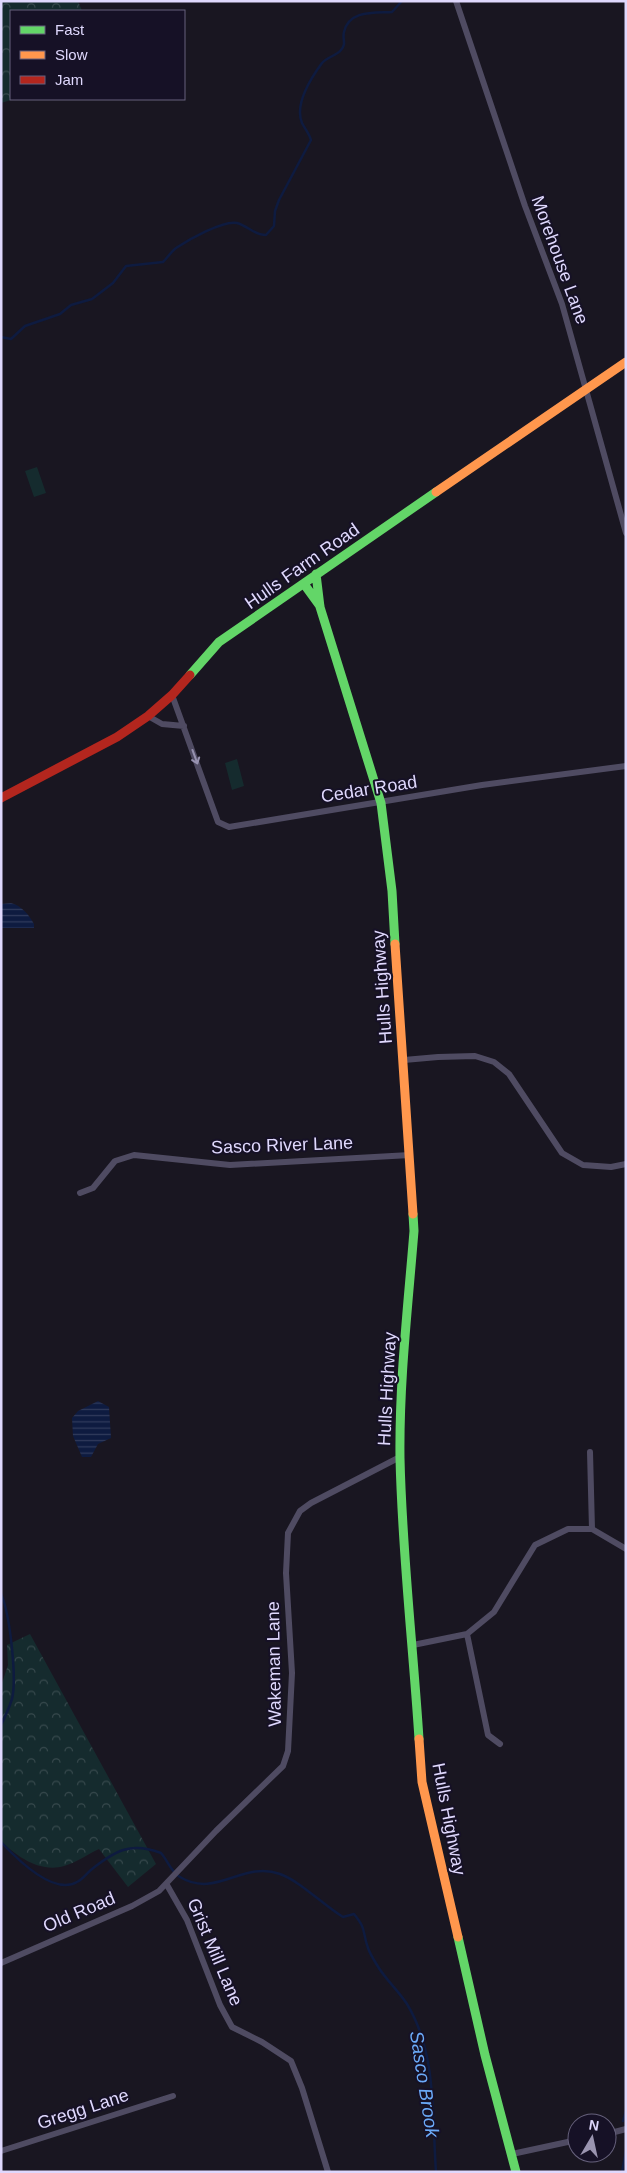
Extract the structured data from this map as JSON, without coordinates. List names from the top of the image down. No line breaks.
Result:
{"streets":{"street":["Morehouse Lane","Hulls Farm Road","Cedar Road","Hulls Highway","Sasco River Lane","Wakeman Lane","Old Road","Grist Mill Lane","Gregg Lane"]},"crossings":[["Morehouse Lane","Hulls Farm Road"],["Hulls Farm Road","Cedar Road"],["Hulls Farm Road","Hulls Highway"],["Cedar Road","Hulls Highway"],["Hulls Highway","Sasco River Lane"],["Hulls Highway","Wakeman Lane"],["Wakeman Lane","Old Road"],["Wakeman Lane","Grist Mill Lane"],["Old Road","Grist Mill Lane"]],"water":["Sasco Brook"],"legend":["Fast","Slow","Jam"],"north":"top"}
